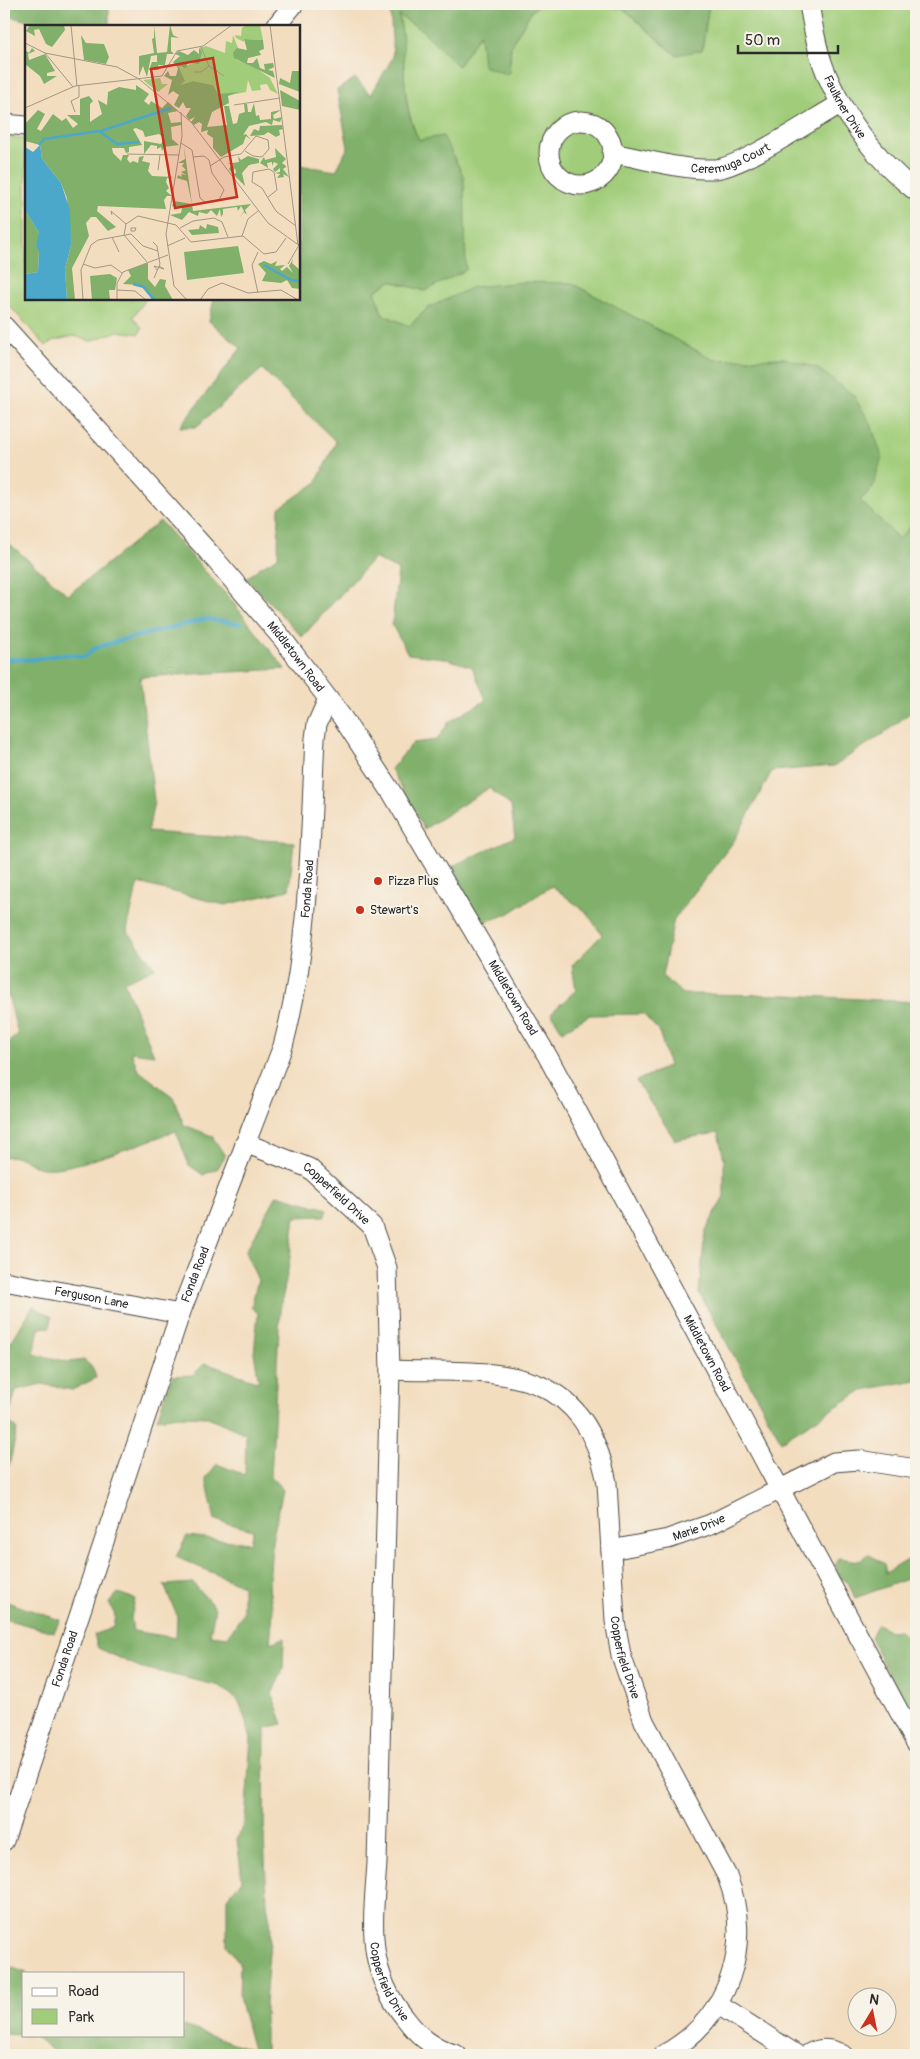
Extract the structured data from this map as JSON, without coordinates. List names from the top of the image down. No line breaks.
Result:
{"streets":{"street":["Faulkner Drive","Ceremuga Court","Middletown Road","Fonda Road","Copperfield Drive","Ferguson Lane","Marie Drive"]},"crossings":[["Faulkner Drive","Ceremuga Court"],["Middletown Road","Fonda Road"],["Middletown Road","Marie Drive"],["Fonda Road","Copperfield Drive"],["Fonda Road","Ferguson Lane"],["Copperfield Drive","Marie Drive"]],"places":["Pizza Plus","Stewart's"],"legend":["Road","Park"],"scale_bar":"50 m","north":"top"}
